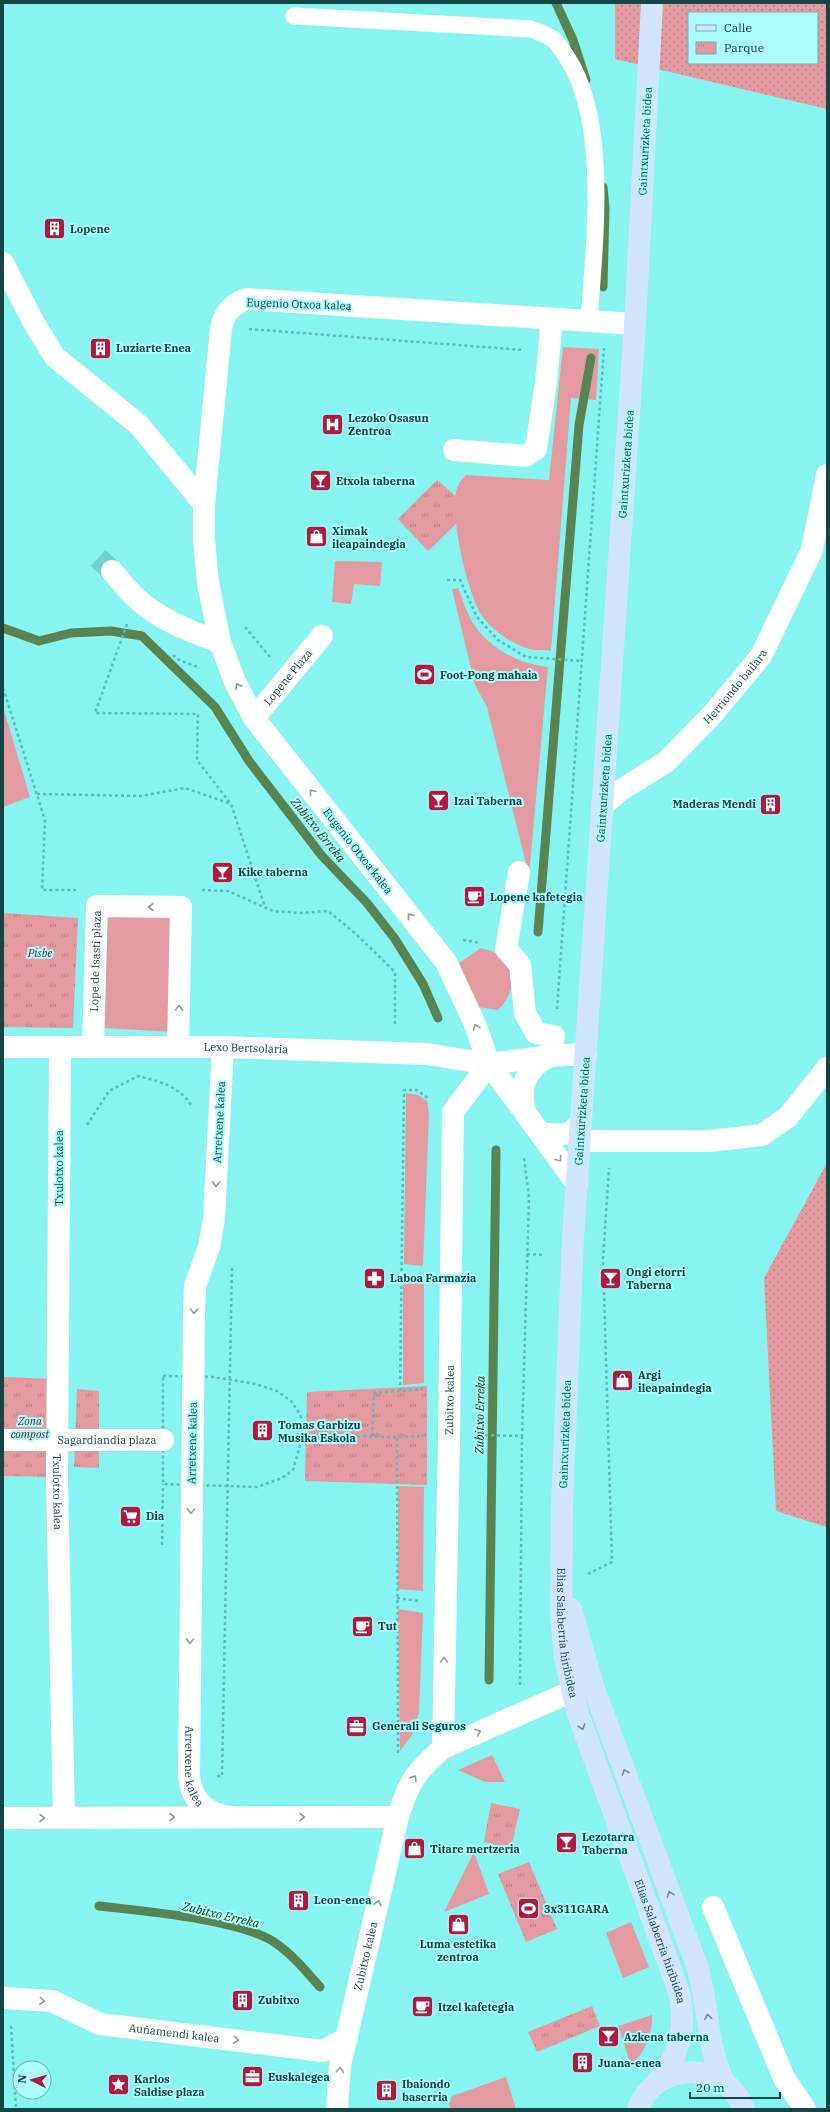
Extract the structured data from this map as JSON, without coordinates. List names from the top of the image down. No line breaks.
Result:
{"streets":{"main road":["Gaintxurizketa bidea","Elias Salaberria hiribidea"],"street":["Eugenio Otxoa kalea","Lopene Plaza","Herriondo bailara","Lope de Isasti plaza","Lexo Bertsolaria","Arretxene kalea","Txulotxo kalea","Zubitxo kalea","Sagardiandia plaza","Auñamendi kalea"]},"crossings":[["Gaintxurizketa bidea","Eugenio Otxoa kalea"],["Gaintxurizketa bidea","Herriondo bailara"],["Gaintxurizketa bidea","Lexo Bertsolaria"],["Gaintxurizketa bidea","Elias Salaberria hiribidea"],["Eugenio Otxoa kalea","Lopene Plaza"],["Eugenio Otxoa kalea","Lexo Bertsolaria"],["Eugenio Otxoa kalea","Zubitxo kalea"],["Lope de Isasti plaza","Lexo Bertsolaria"],["Lexo Bertsolaria","Arretxene kalea"],["Lexo Bertsolaria","Txulotxo kalea"],["Lexo Bertsolaria","Zubitxo kalea"],["Arretxene kalea","Txulotxo kalea"],["Arretxene kalea","Zubitxo kalea"],["Txulotxo kalea","Sagardiandia plaza"],["Zubitxo kalea","Elias Salaberria hiribidea"],["Zubitxo kalea","Auñamendi kalea"]],"one_way":["Eugenio Otxoa kalea","Zubitxo kalea","Auñamendi kalea"],"water":["Zubitxo Erreka"],"parks":["Pisbe","Zona compost"],"places":{"building":["Lopene","Luziarte Enea","Maderas Mendi","Tomas Garbizu Musika Eskola","Leon-enea","Zubitxo","Juana-enea","Ibaiondo baserria"],"hospital":["Lezoko Osasun Zentroa"],"bar":["Etxola taberna","Izai Taberna","Kike taberna","Ongi etorri Taberna","Lezotarra Taberna","Azkena taberna"],"shop":["Ximak ileapaindegia","Argi ileapaindegia","Titare mertzeria","Luma estetika zentroa"],"sports":["Foot-Pong mahaia","3x311GARA"],"cafe":["Lopene kafetegia","Tut","Itzel kafetegia"],"pharmacy":["Laboa Farmazia"],"supermarket":["Dia"],"office":["Generali Seguros","Euskalegea"],"place":["Karlos Saldise plaza"]},"legend":["Calle","Parque"],"scale_bar":"20 m","north":"left"}
